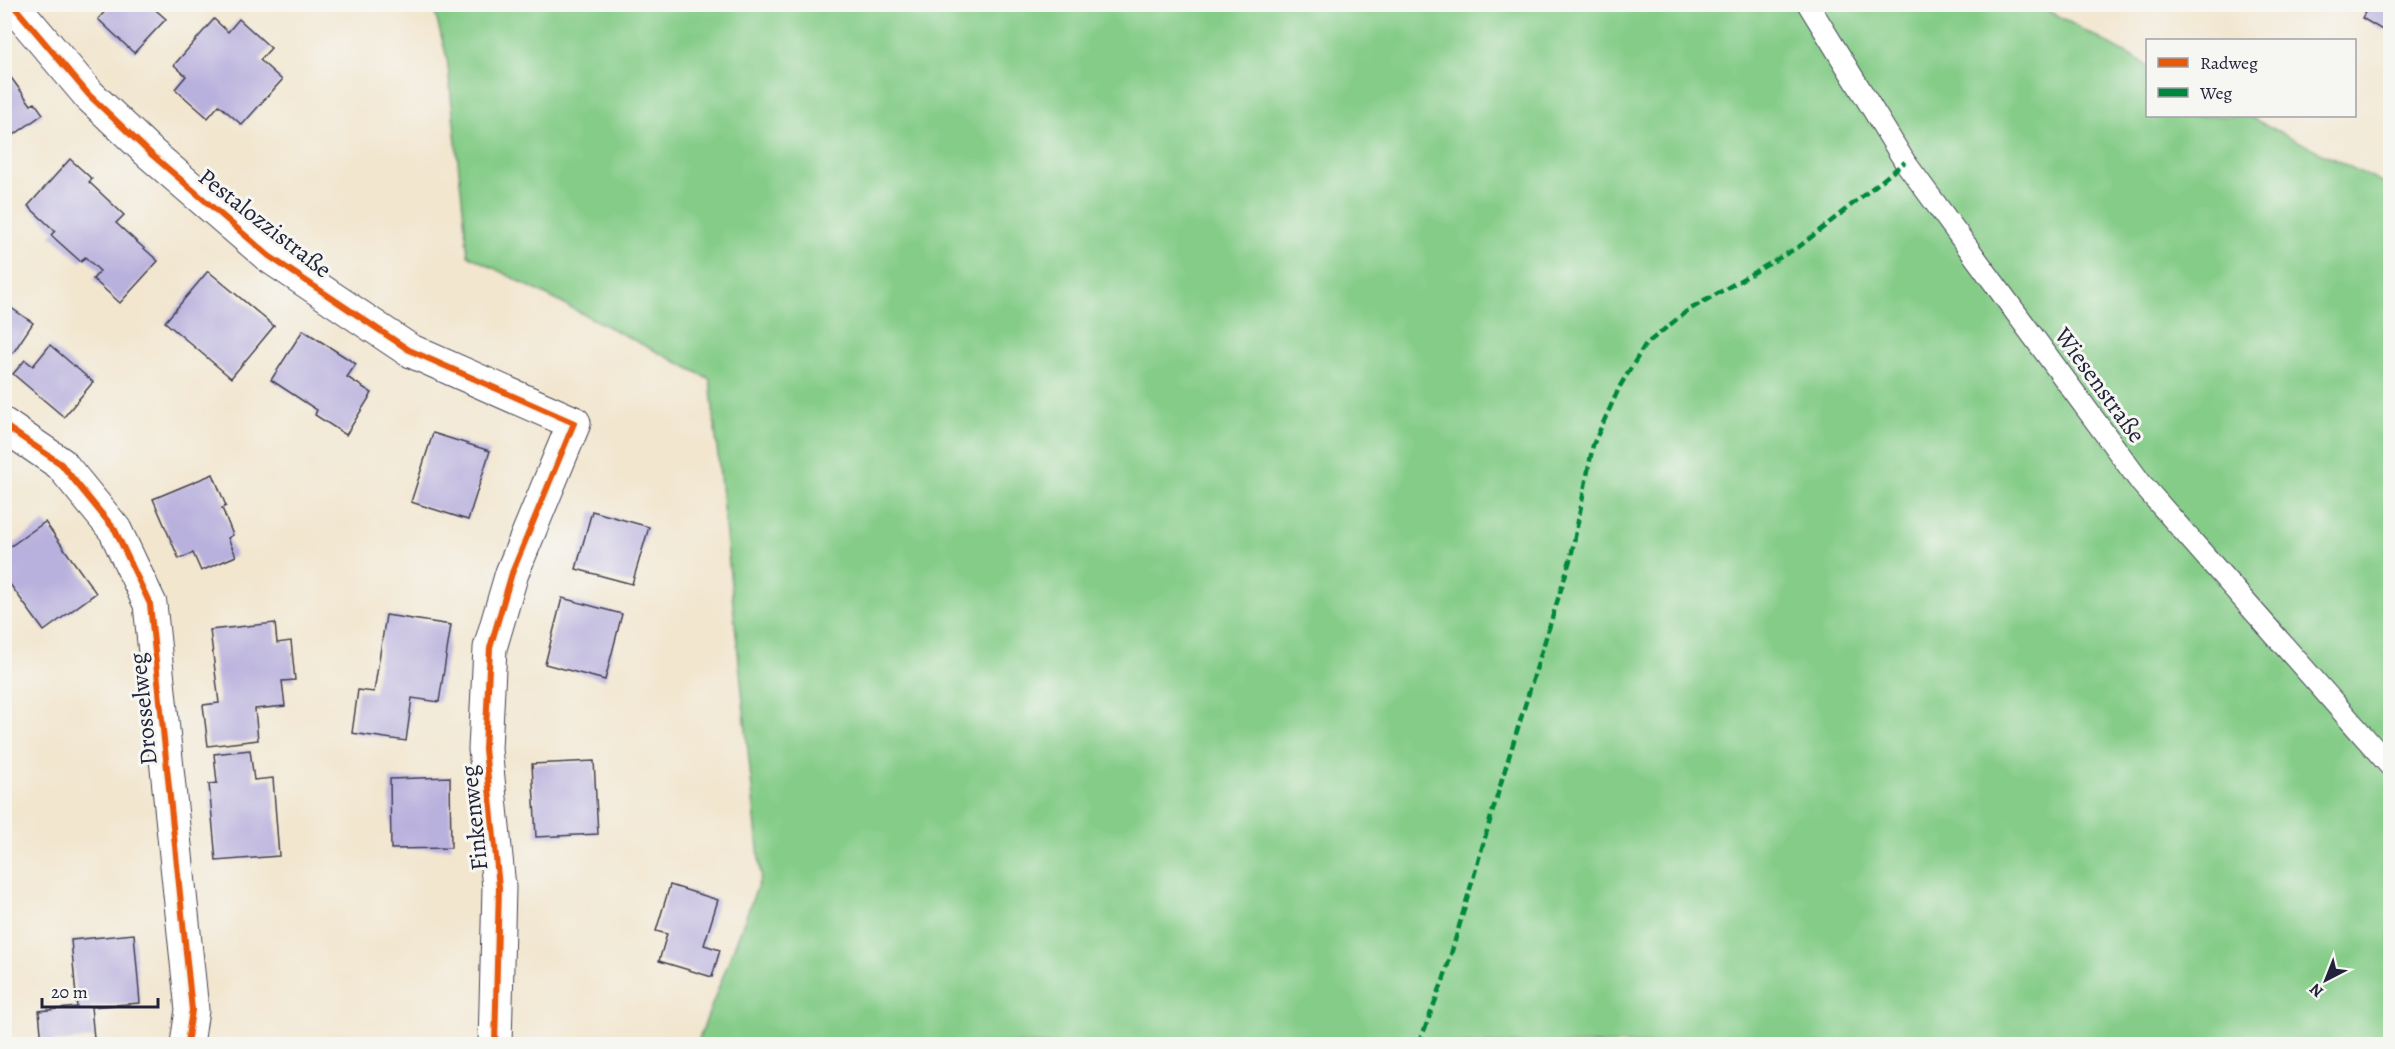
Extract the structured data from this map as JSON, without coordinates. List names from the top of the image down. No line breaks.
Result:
{"streets":{"street":["Pestalozzistraße","Drosselweg","Finkenweg"],"lane":["Wiesenstraße"]},"crossings":[["Pestalozzistraße","Finkenweg"]],"legend":["Radweg","Weg"],"scale_bar":"20 m","north":"bottom left"}
